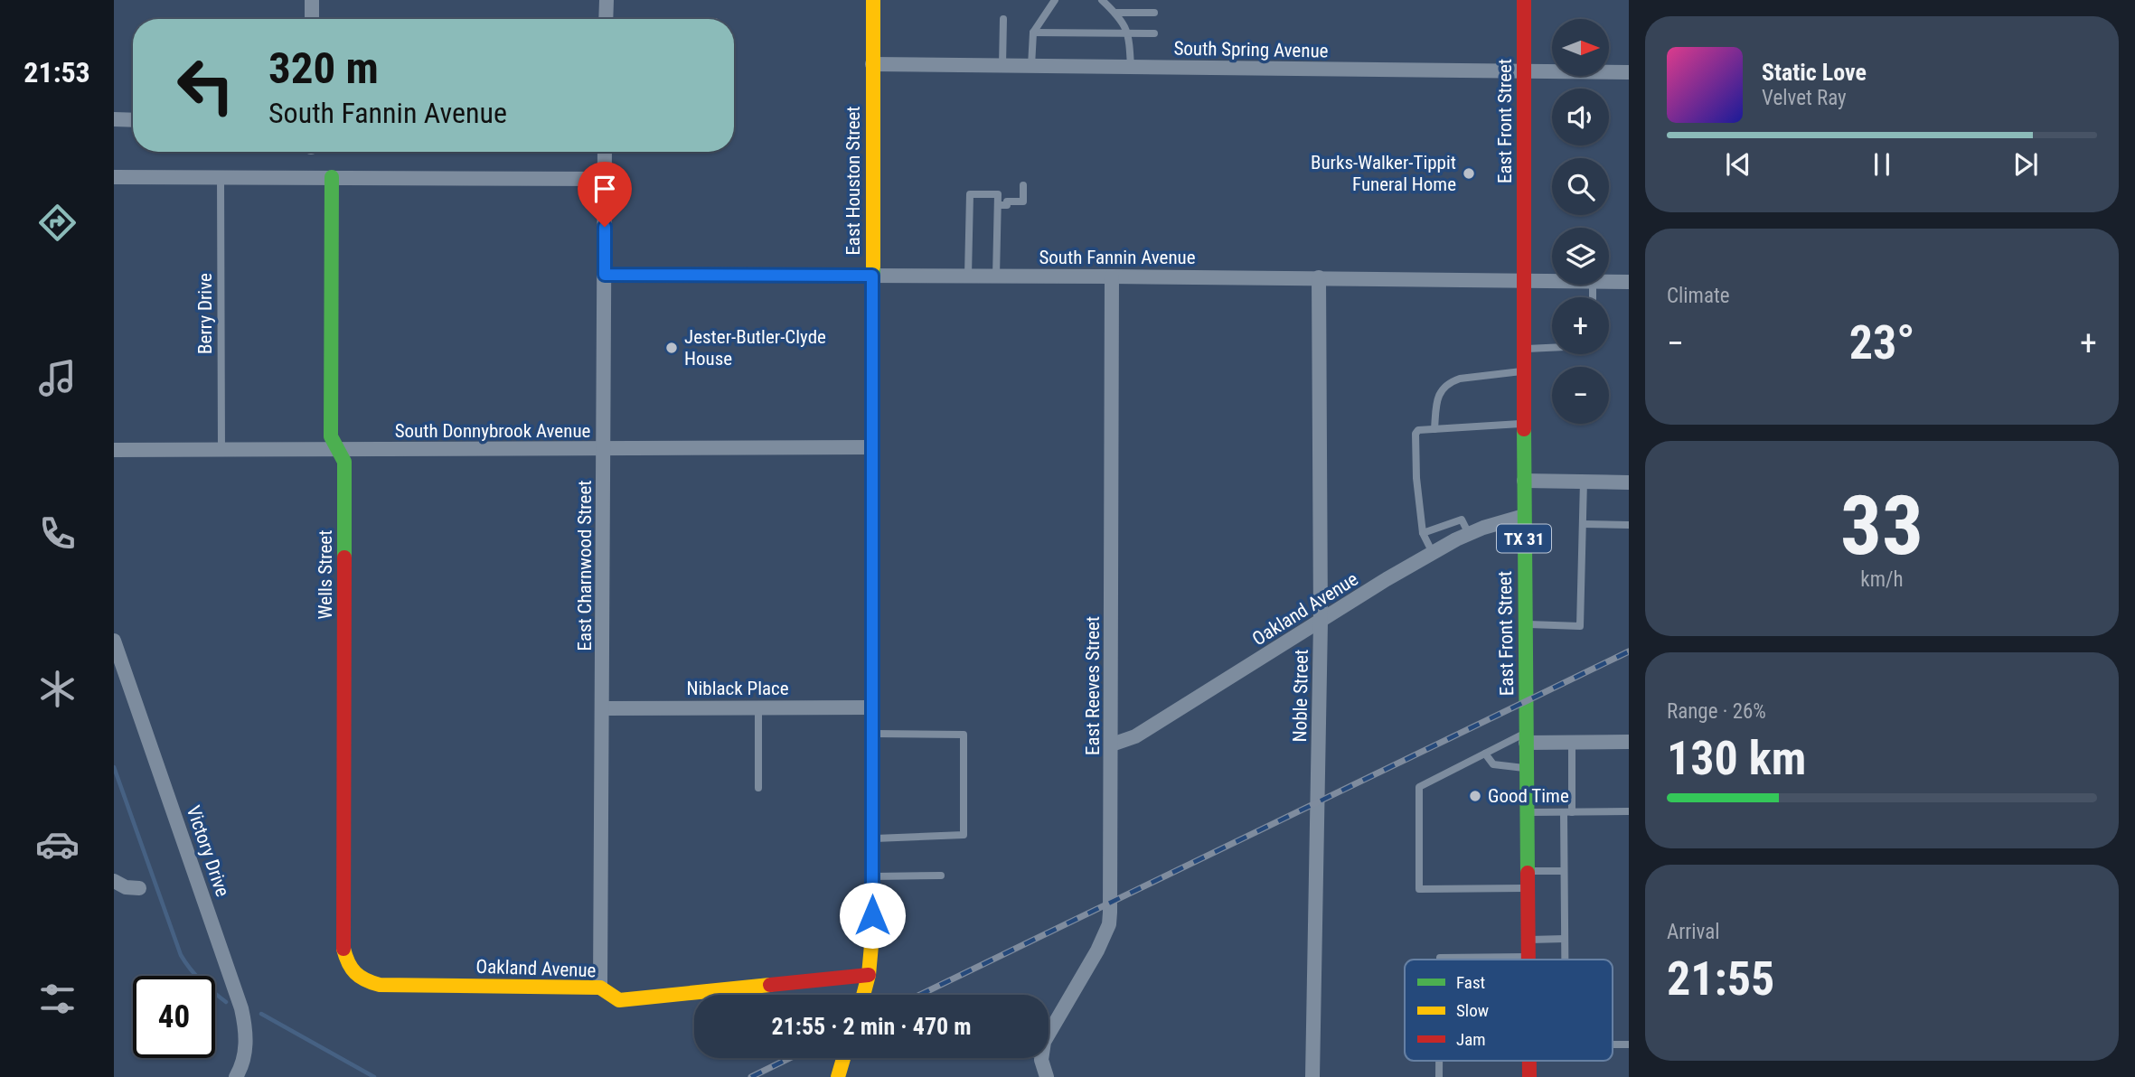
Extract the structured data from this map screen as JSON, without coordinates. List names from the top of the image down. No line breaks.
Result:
{"streets":{"street":["South Spring Avenue","East Front Street","East Houston Street","South Fannin Avenue","South Donnybrook Avenue","TX 31","East Charnwood Street","Wells Street","Oakland Avenue","East Reeves Street","Niblack Place","Noble Street","Victory Drive"],"lane":["Berry Drive"]},"crossings":[["South Spring Avenue","East Front Street"],["South Spring Avenue","East Houston Street"],["East Front Street","South Fannin Avenue"],["East Front Street","Oakland Avenue"],["East Houston Street","South Fannin Avenue"],["East Houston Street","South Donnybrook Avenue"],["East Houston Street","Oakland Avenue"],["East Houston Street","Niblack Place"],["South Fannin Avenue","East Charnwood Street"],["South Fannin Avenue","East Reeves Street"],["South Fannin Avenue","Noble Street"],["Berry Drive","South Donnybrook Avenue"],["South Donnybrook Avenue","East Charnwood Street"],["South Donnybrook Avenue","Wells Street"],["East Charnwood Street","Oakland Avenue"],["East Charnwood Street","Niblack Place"],["Wells Street","Oakland Avenue"],["Oakland Avenue","East Reeves Street"],["Oakland Avenue","Noble Street"]],"places":["Burks-Walker-Tippit Funeral Home","Jester-Butler-Clyde House","Good Time"],"legend":["Fast","Slow","Jam"],"north":"right","page":{"tabs":"21:53","map_buttons":["+","−"],"turn":["320 m","South Fannin Avenue"],"song":["Static Love","Velvet Ray"],"tile":["Climate",["33","km/h"],["Range · 26%","130 km"],["Arrival","21:55"]],"heat":["−","23°","+"],"limit":"40","trip":"21:55 · 2 min · 470 m"}}
